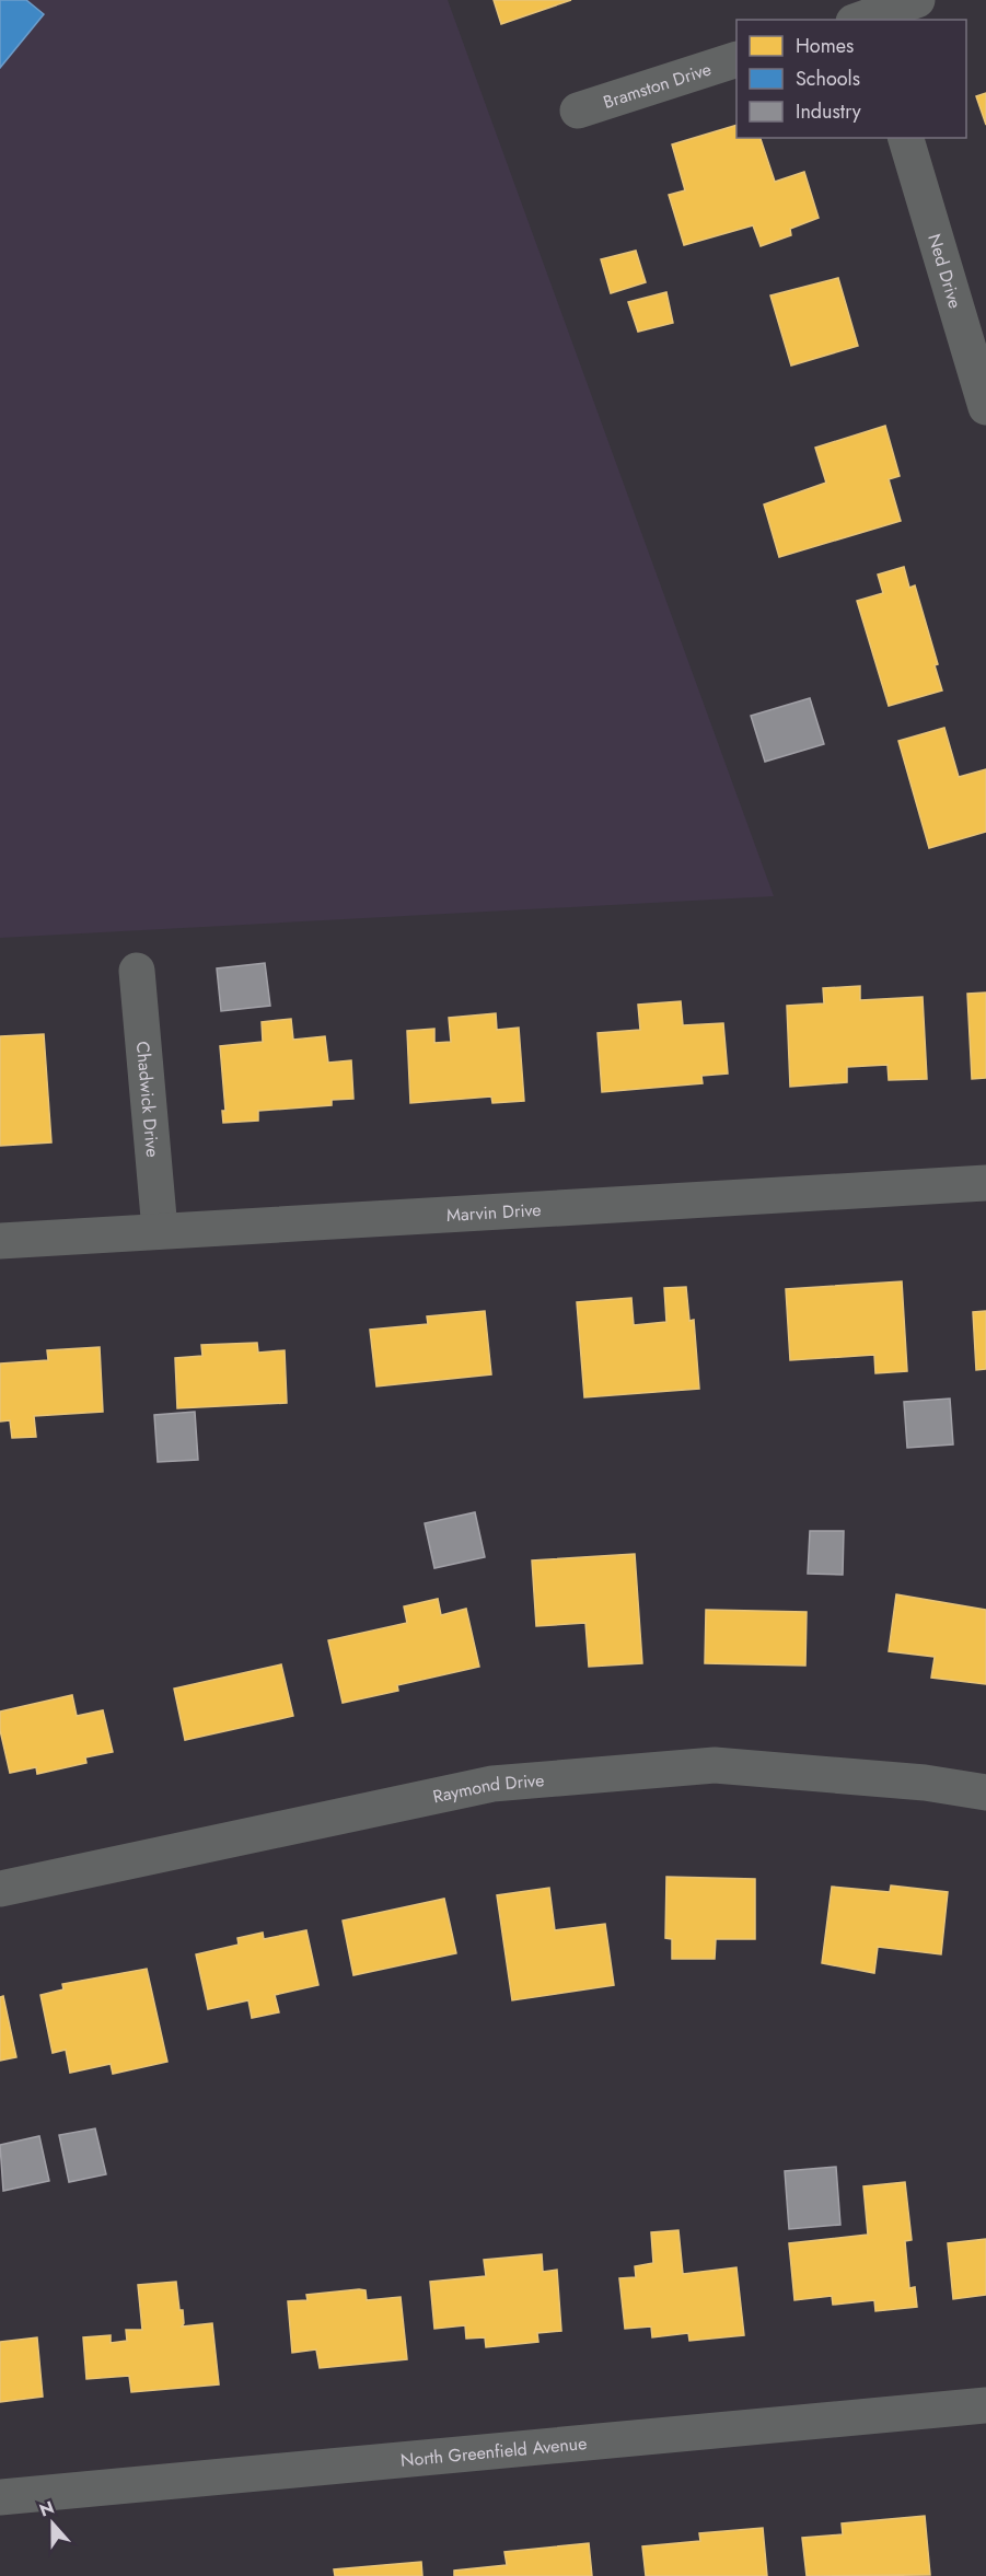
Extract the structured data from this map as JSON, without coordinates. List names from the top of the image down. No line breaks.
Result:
{"streets":{"street":["Bramston Drive","Ned Drive","Chadwick Drive","Marvin Drive","Raymond Drive","North Greenfield Avenue"]},"crossings":[["Chadwick Drive","Marvin Drive"]],"legend":["Homes","Schools","Industry"],"north":"top"}
